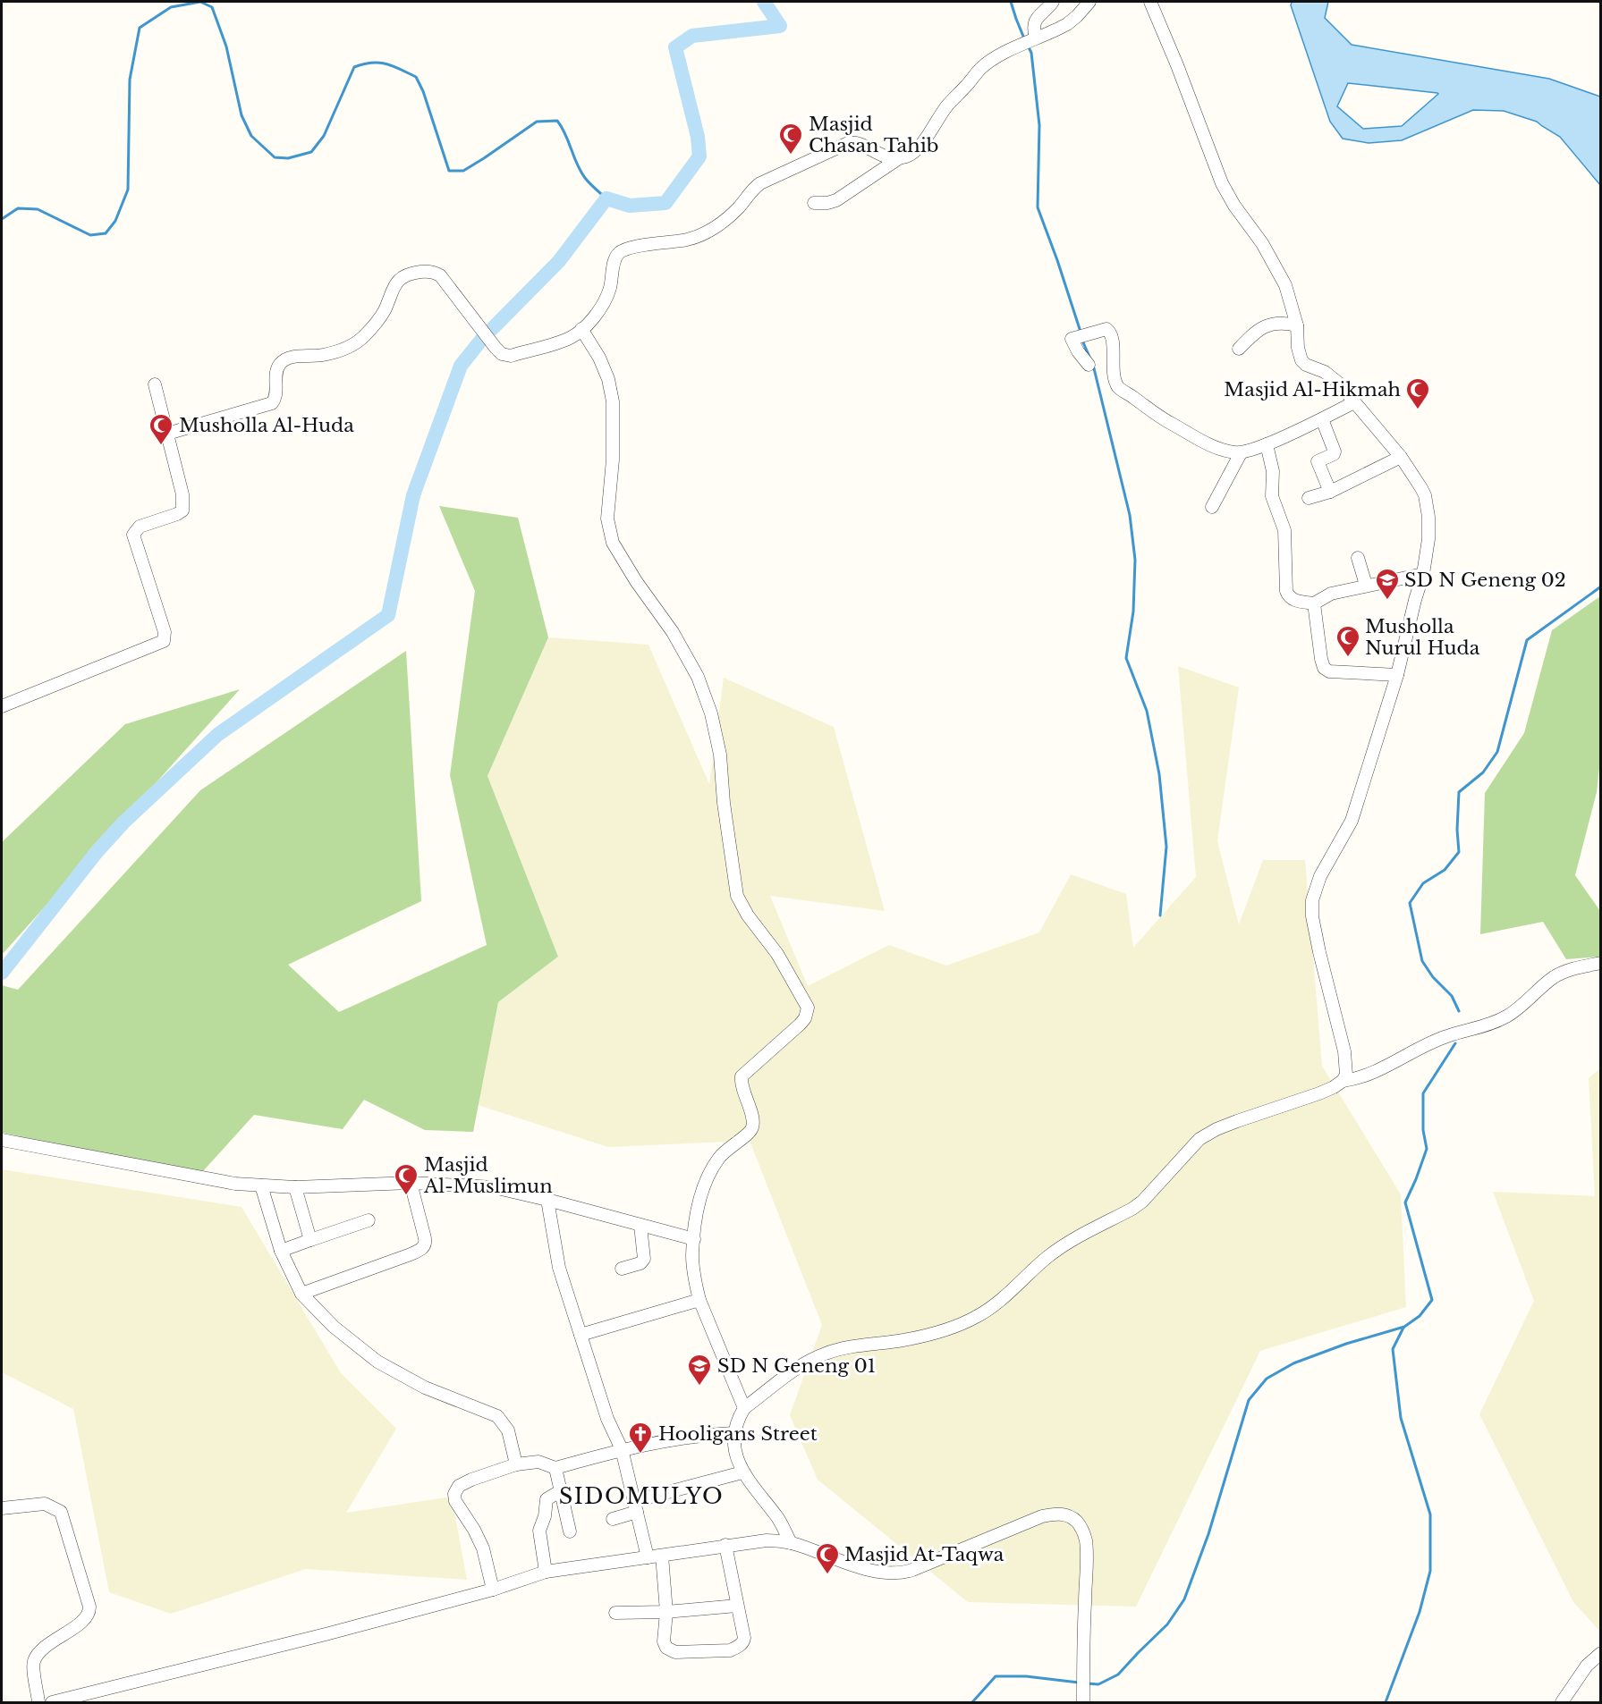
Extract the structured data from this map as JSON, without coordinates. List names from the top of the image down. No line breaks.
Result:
{"districts":["SIDOMULYO"],"places":{"mosque":["Masjid Chasan Tahib","Masjid Al-Hikmah","Musholla Al-Huda","Musholla Nurul Huda","Masjid Al-Muslimun","Masjid At-Taqwa"],"school or university":["SD N Geneng 02","SD N Geneng 01"],"church":["Hooligans Street"]}}
